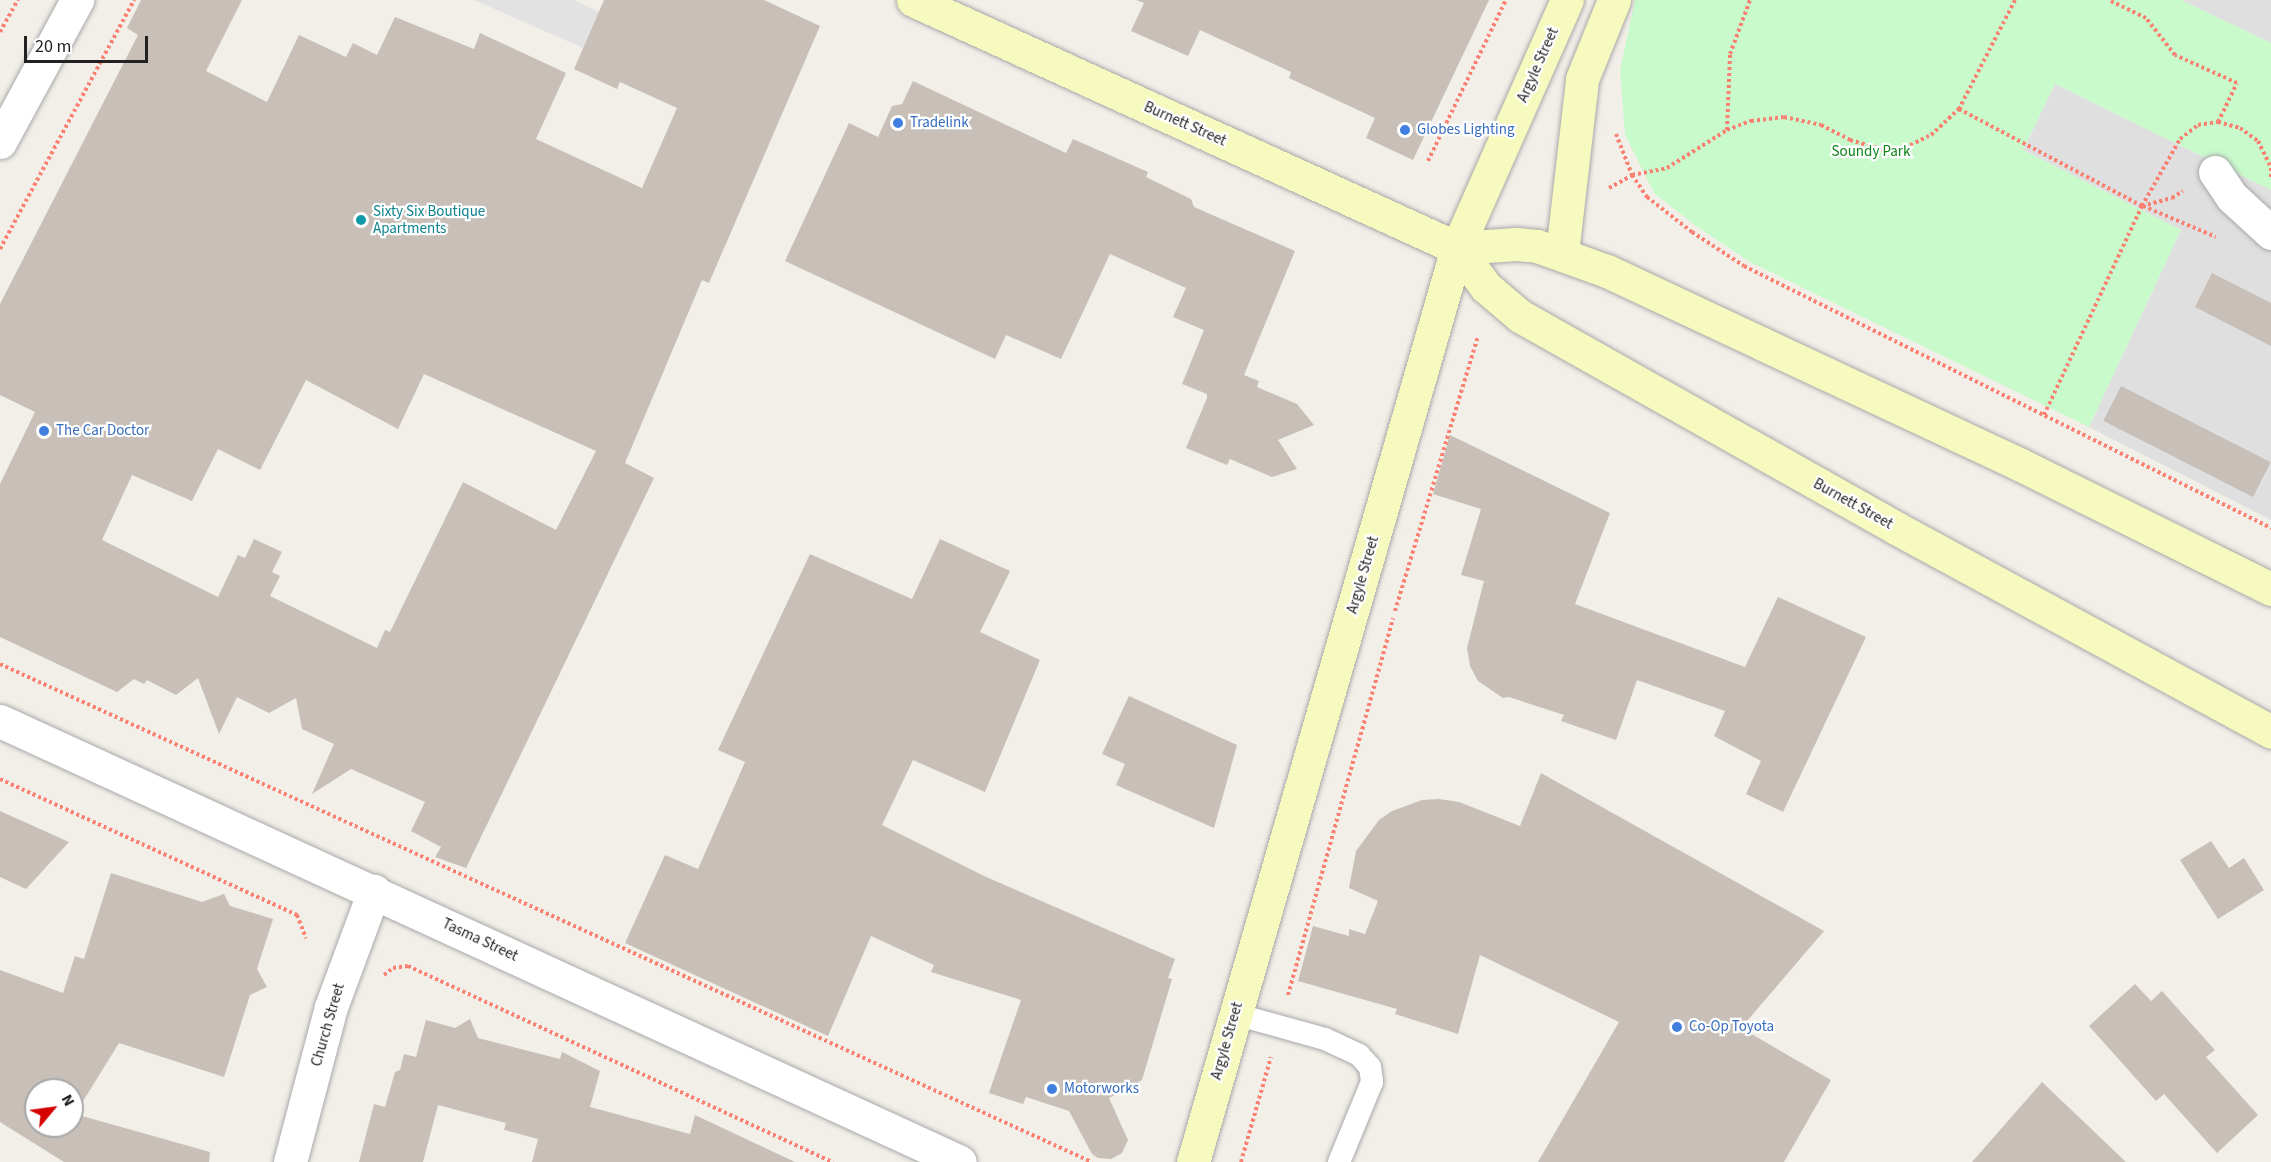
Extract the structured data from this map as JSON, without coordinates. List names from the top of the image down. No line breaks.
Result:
{"streets":{"main road":["Argyle Street","Burnett Street"],"street":["Tasma Street","Church Street"]},"crossings":[["Argyle Street","Burnett Street"],["Tasma Street","Church Street"]],"parks":["Soundy Park"],"places":["Tradelink","Globes Lighting","Sixty Six Boutique Apartments","The Car Doctor","Co-Op Toyota","Motorworks"],"scale_bar":"20 m","north":"top right"}
